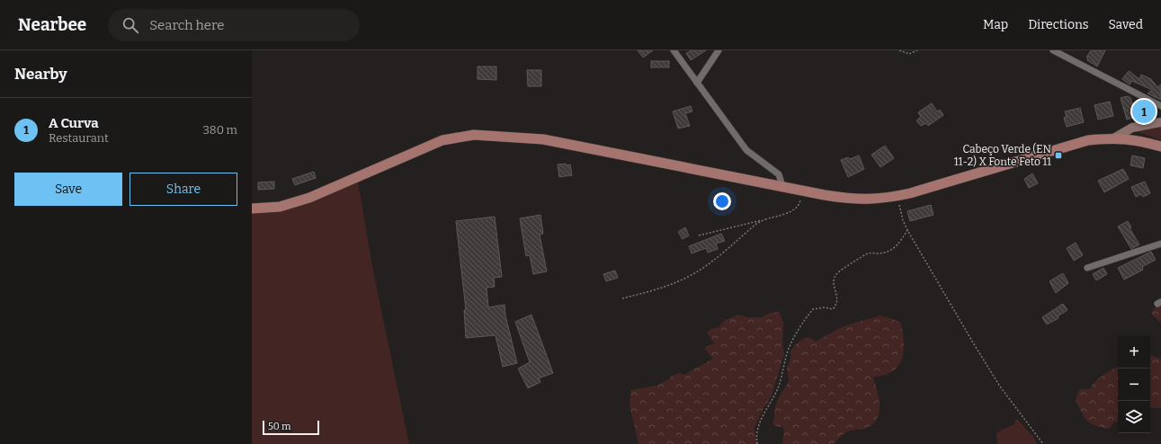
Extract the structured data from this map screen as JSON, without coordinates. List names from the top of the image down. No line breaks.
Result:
{"places":{"transit":["Cabeço Verde (EN 11-2) X Fonte Feto 11"]},"scale_bar":"50 m","page":{"header":"Nearbee","search":"Search here","nav":["Map","Directions","Saved"],"heading":"Nearby","list":[{"mark":"1","name":"A Curva","note":"Restaurant","value":"380 m"}],"pins":"1","buttons":["Save","Share"],"map_buttons":["+","−"],"scale":"50 m"}}
